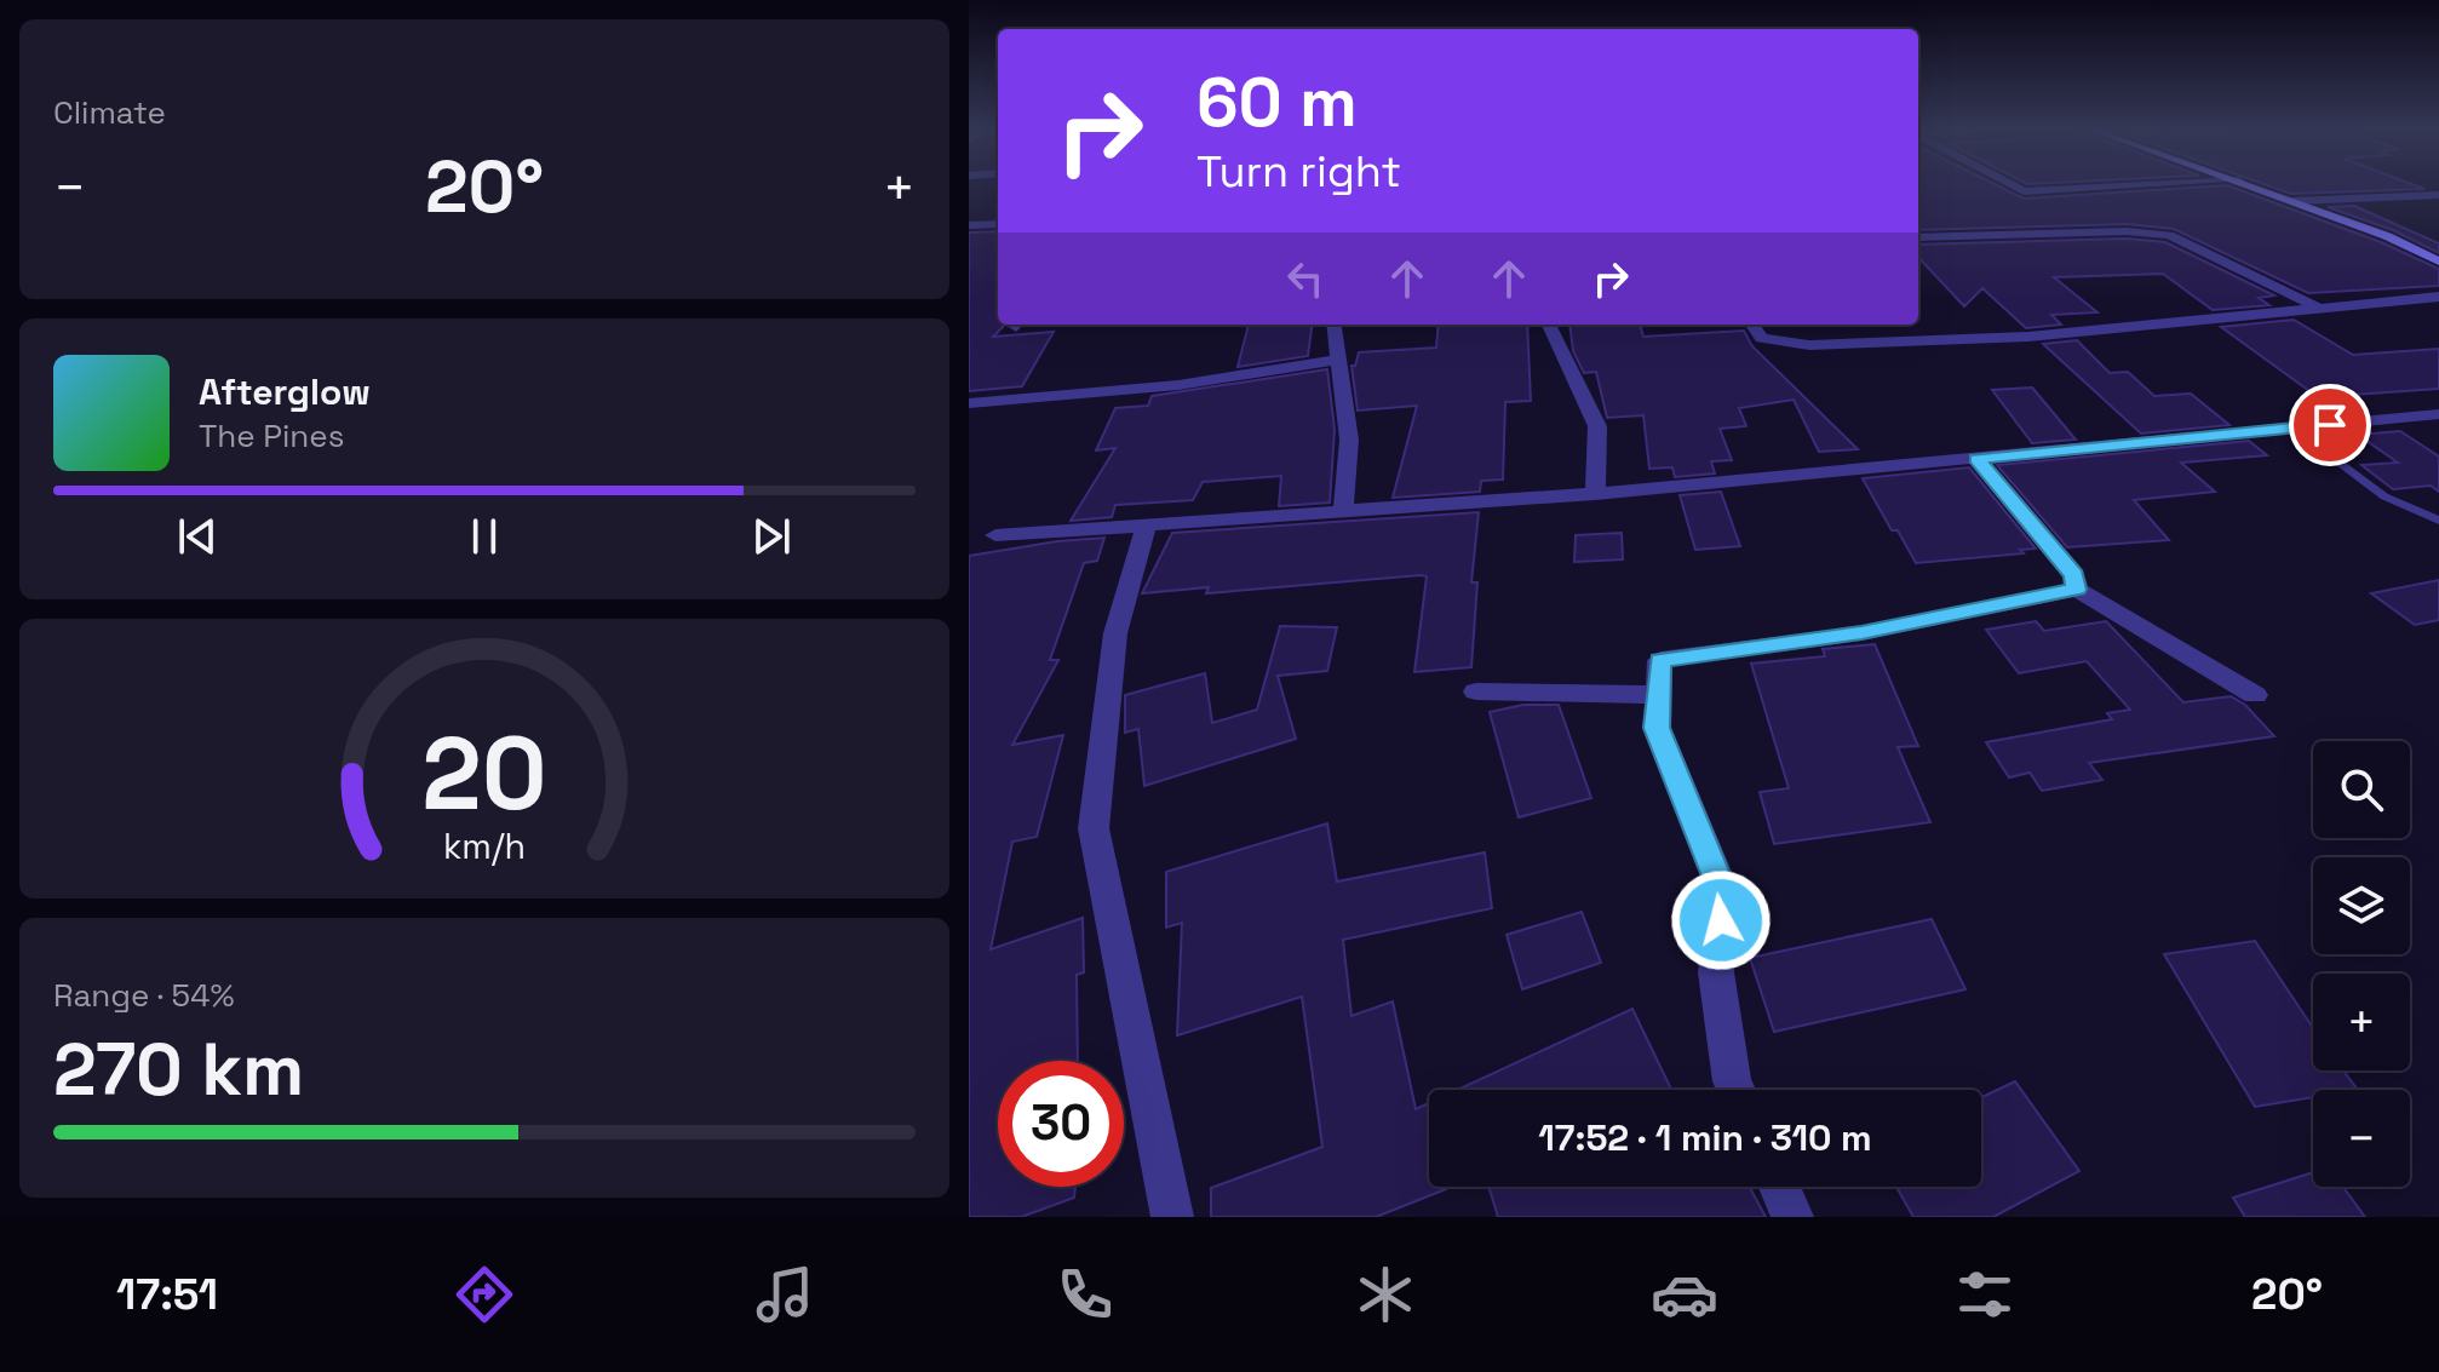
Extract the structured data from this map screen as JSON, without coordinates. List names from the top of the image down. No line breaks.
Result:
{"page":{"tile":["Climate",["Range · 54%","270 km"]],"turn":["60 m","Turn right"],"heat":["−","20°","+"],"song":["Afterglow","The Pines"],"map_buttons":["+","−"],"limit":"30","trip":"17:52 · 1 min · 310 m","tabs":["17:51","20°"],"gauge":["20","km/h"]}}
